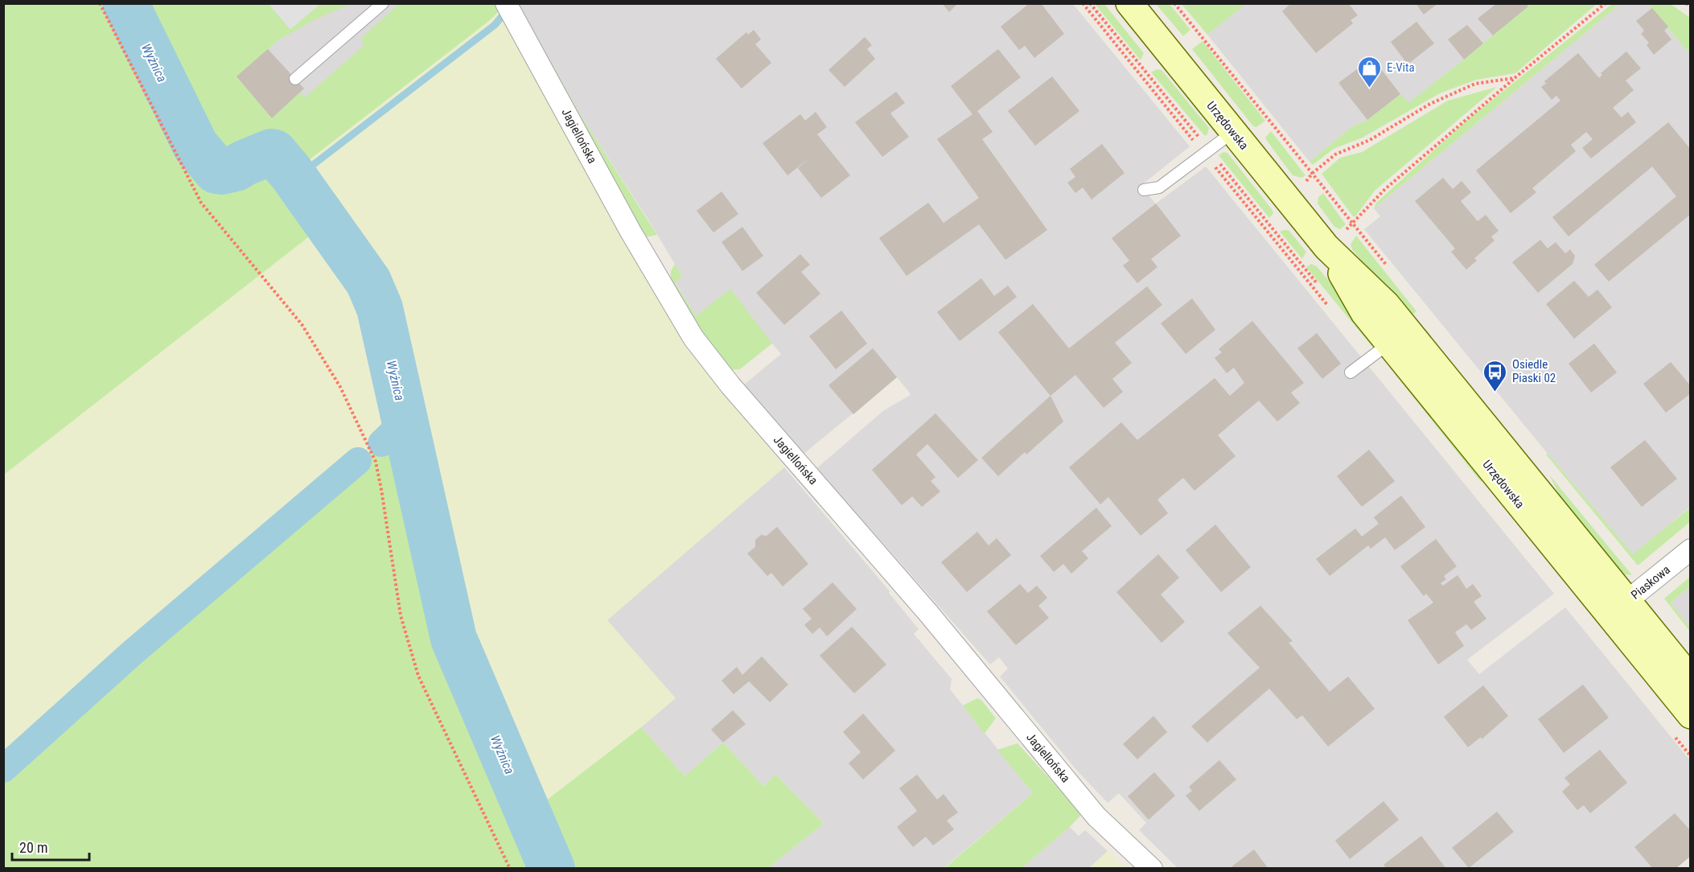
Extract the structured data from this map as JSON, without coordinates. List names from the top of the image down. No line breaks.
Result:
{"streets":{"street":["Urzędowska","Jagiellońska","Piaskowa"]},"crossings":[["Urzędowska","Piaskowa"]],"water":["Wyżnica"],"places":{"shop":["E-Vita"],"bus stop":["Osiedle Piaski 02"]},"scale_bar":"20 m"}
